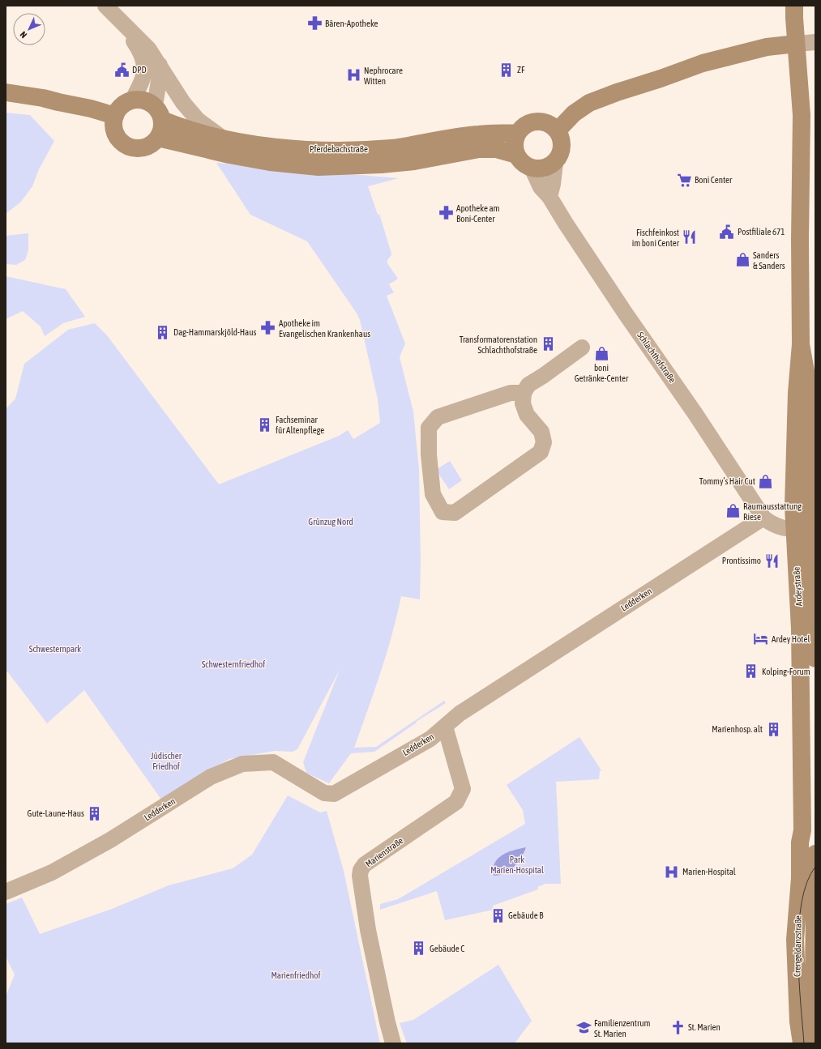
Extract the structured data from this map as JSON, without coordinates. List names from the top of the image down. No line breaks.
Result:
{"streets":{"main road":["Pferdebachstraße","Ardeystraße","Crengeldanzstraße"],"street":["Schlachthofstraße","Ledderken","Marienstraße"]},"crossings":[["Pferdebachstraße","Schlachthofstraße"],["Schlachthofstraße","Ledderken"],["Ardeystraße","Crengeldanzstraße"],["Ledderken","Marienstraße"]],"parks":["Grünzug Nord","Schwesternpark","Schwesternfriedhof","Jüdischer Friedhof","Park Marien-Hospital","Marienfriedhof"],"places":{"pharmacy":["Bären-Apotheke","Apotheke am Boni-Center","Apotheke im Evangelischen Krankenhaus"],"public building":["DPD","Postfiliale 671"],"building":["ZF","Dag-Hammarskjöld-Haus","Transformatorenstation Schlachthofstraße","Fachseminar für Altenpflege","Kolping-Forum","Marienhosp. alt","Gute-Laune-Haus","Gebäude B","Gebäude C"],"hospital":["Nephrocare Witten","Marien-Hospital"],"supermarket":["Boni Center"],"restaurant":["Fischfeinkost im boni Center","Prontissimo"],"shop":["Sanders & Sanders","boni Getränke-Center","Tommy’s Hair Cut","Raumausstattung Riese"],"hotel":["Ardey Hotel"],"church":["St. Marien"],"school or university":["Familienzentrum St. Marien"]},"north":"bottom left"}
